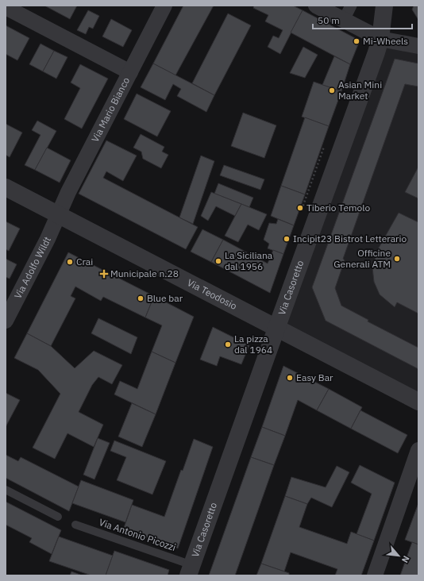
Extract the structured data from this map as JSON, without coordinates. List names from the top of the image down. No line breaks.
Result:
{"streets":{"street":["Via Mario Bianco","Via Adolfo Wildt","Via Casoretto","Via Teodosio"],"lane":["Via Antonio Picozzi"]},"crossings":[["Via Mario Bianco","Via Adolfo Wildt"],["Via Mario Bianco","Via Teodosio"],["Via Adolfo Wildt","Via Teodosio"],["Via Casoretto","Via Teodosio"],["Via Casoretto","Via Antonio Picozzi"]],"places":{"other":["Mi-Wheels","Asian Mini Market","Tiberio Temolo","Incipit23 Bistrot Letterario","Officine Generali ATM","La Siciliana dal 1956","Crai","Blue bar","La pizza dal 1964","Easy Bar"],"health":["Municipale n.28"]},"scale_bar":"50 m","north":"bottom right"}
